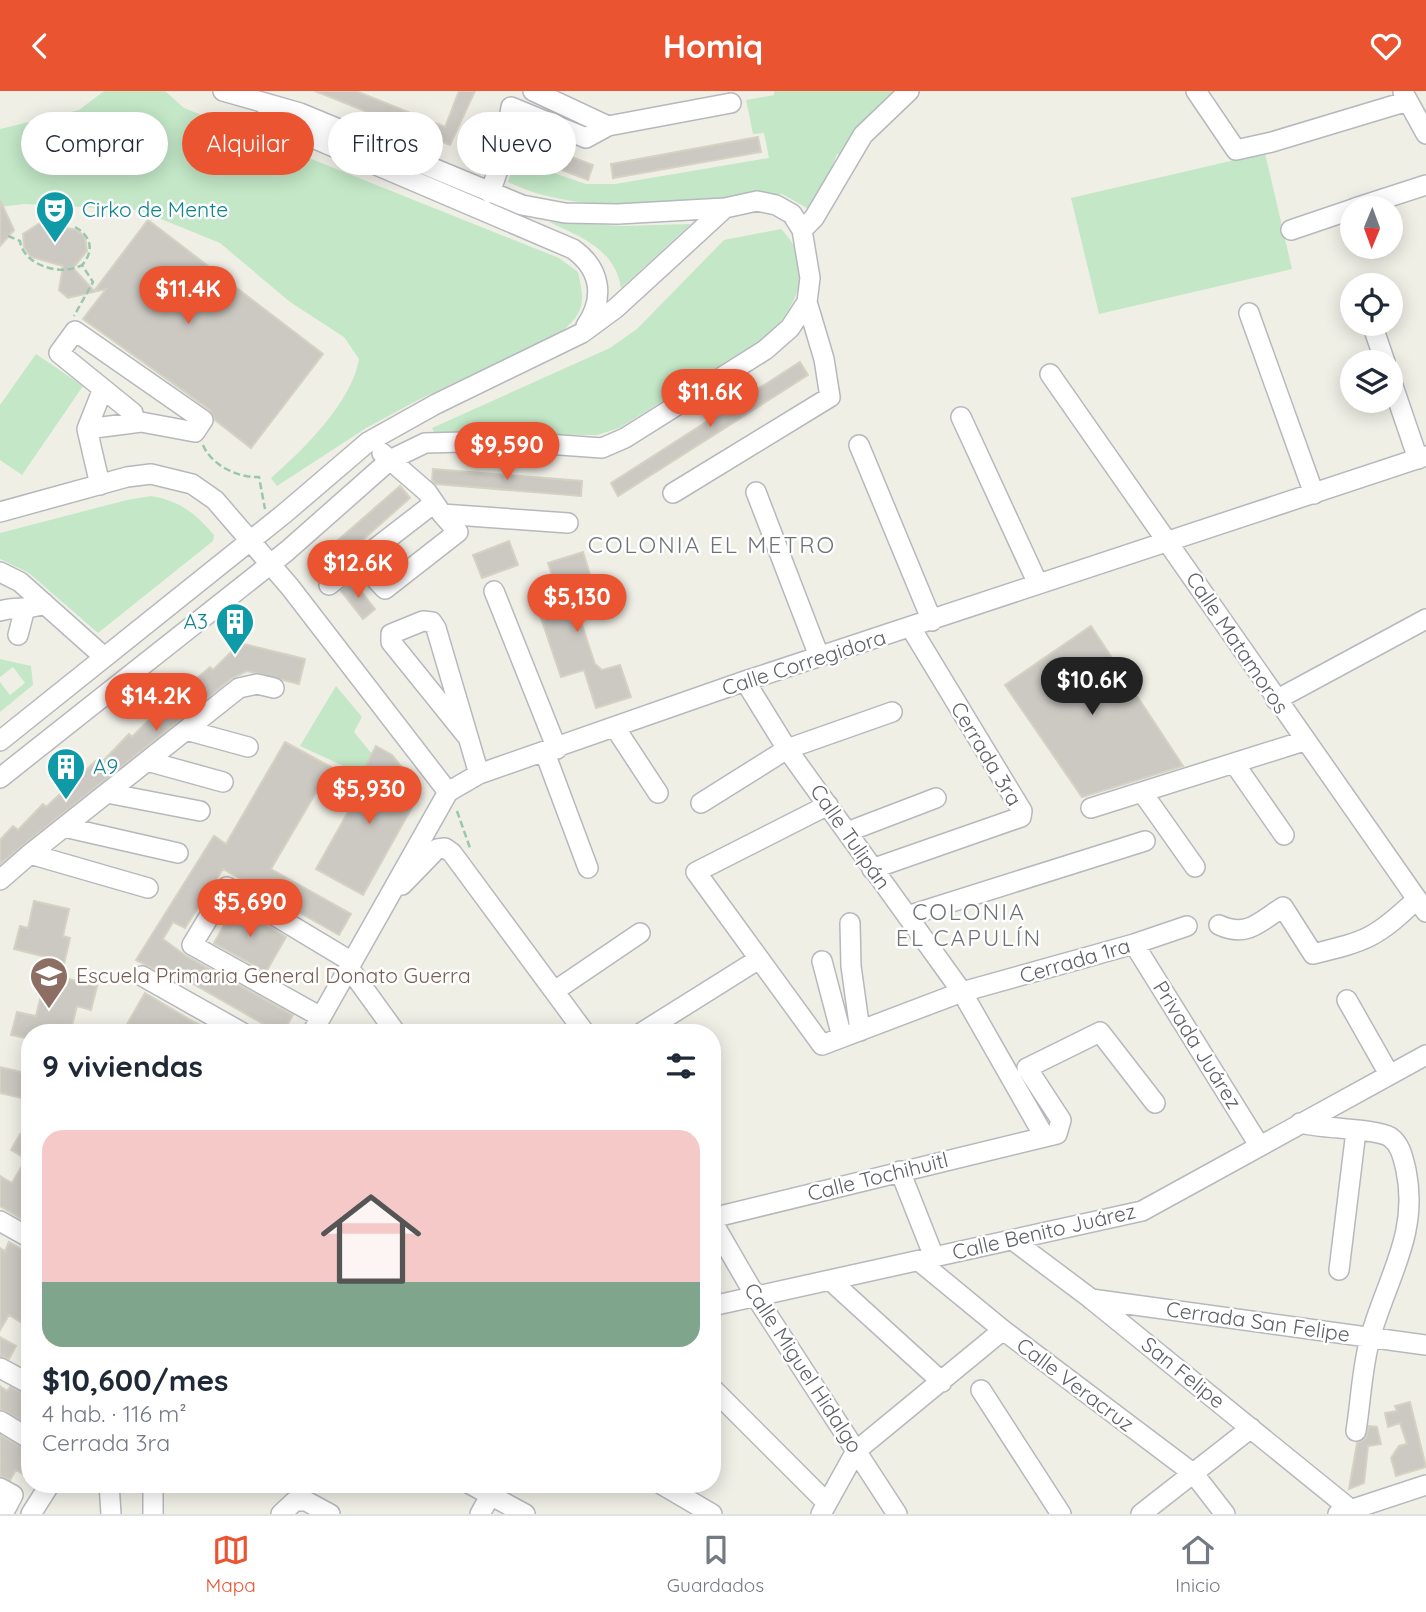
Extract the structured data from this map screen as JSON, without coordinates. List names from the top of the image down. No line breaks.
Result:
{"streets":{"street":["Calle Matamoros","Calle Corregidora","Cerrada 3ra","Calle Tulipán","Cerrada 1ra","Privada Juárez","Calle Tochihuitl","Calle Benito Juárez","Cerrada San Felipe","Calle Miguel Hidalgo","San Felipe","Calle Veracruz"]},"crossings":[["Calle Matamoros","Calle Corregidora"],["Calle Corregidora","Cerrada 3ra"],["Calle Corregidora","Calle Tulipán"],["Cerrada 3ra","Calle Tulipán"],["Calle Tulipán","Cerrada 1ra"],["Calle Tulipán","Calle Tochihuitl"],["Cerrada 1ra","Privada Juárez"],["Privada Juárez","Calle Benito Juárez"],["Calle Benito Juárez","Calle Miguel Hidalgo"],["Calle Benito Juárez","San Felipe"],["Calle Benito Juárez","Calle Veracruz"],["Cerrada San Felipe","San Felipe"]],"districts":["COLONIA EL METRO","COLONIA EL CAPULÍN"],"places":{"theatre":["Cirko de Mente"],"building":["A3","A9"],"school or university":["Escuela Primaria General Donato Guerra"]},"north":"bottom","page":{"header":"Homiq","chip":["Comprar","Alquilar","Filtros","Nuevo"],"price":["$11.4K","$11.6K","$9,590","$12.6K","$5,130","$10.6K","$14.2K","$5,930","$5,690"],"heading":"9 viviendas","list":[{"name":"$10,600/mes","note":"4 hab. · 116 m² · Cerrada 3ra"}],"tabs":["Mapa","Guardados","Inicio"]}}
